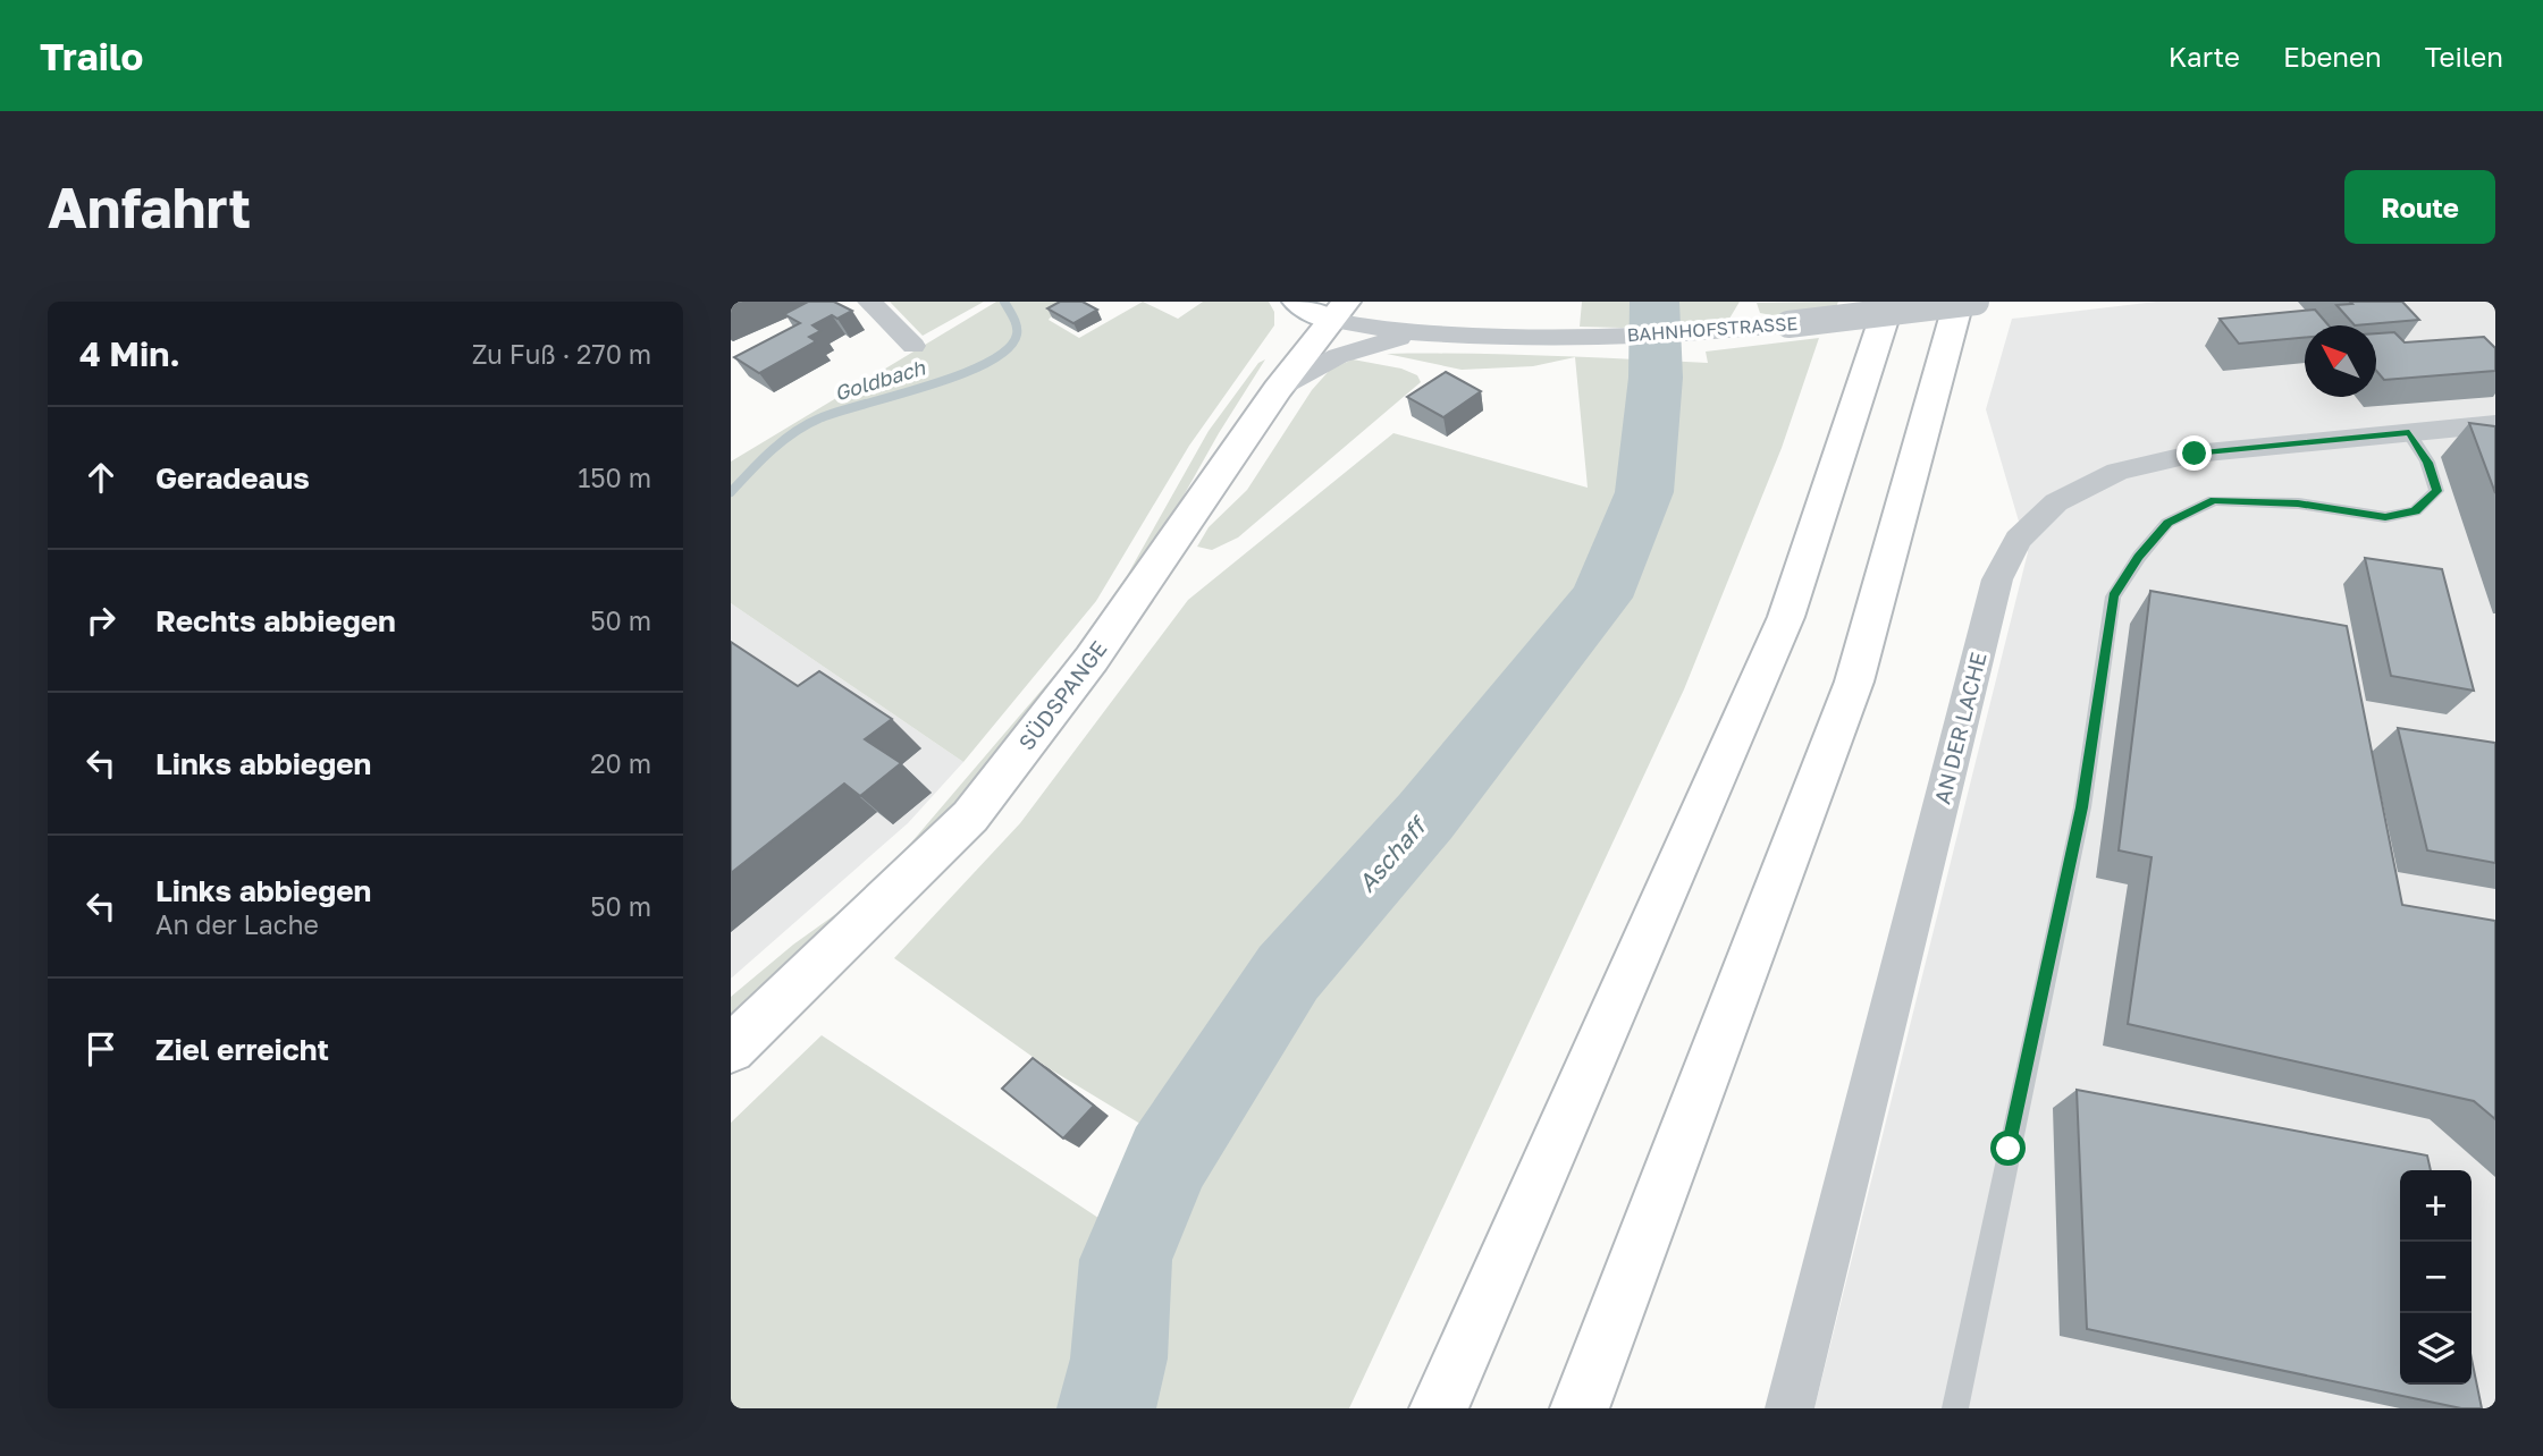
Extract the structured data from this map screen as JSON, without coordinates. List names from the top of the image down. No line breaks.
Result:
{"streets":{"main road":["BAHNHOFSTRASSE","SÜDSPANGE"],"street":["AN DER LACHE"]},"crossings":[["BAHNHOFSTRASSE","SÜDSPANGE"]],"water":["Goldbach","Aschaff"],"north":"top left","page":{"header":"Trailo","nav":["Karte","Ebenen","Teilen"],"buttons":"Route","title":"Anfahrt","heading":["4 Min.","Zu Fuß · 270 m"],"list":[["Geradeaus","150 m"],["Rechts abbiegen","50 m"],["Links abbiegen","20 m"],["Links abbiegen","An der Lache","50 m"],"Ziel erreicht"],"map_buttons":["+","−"]}}
